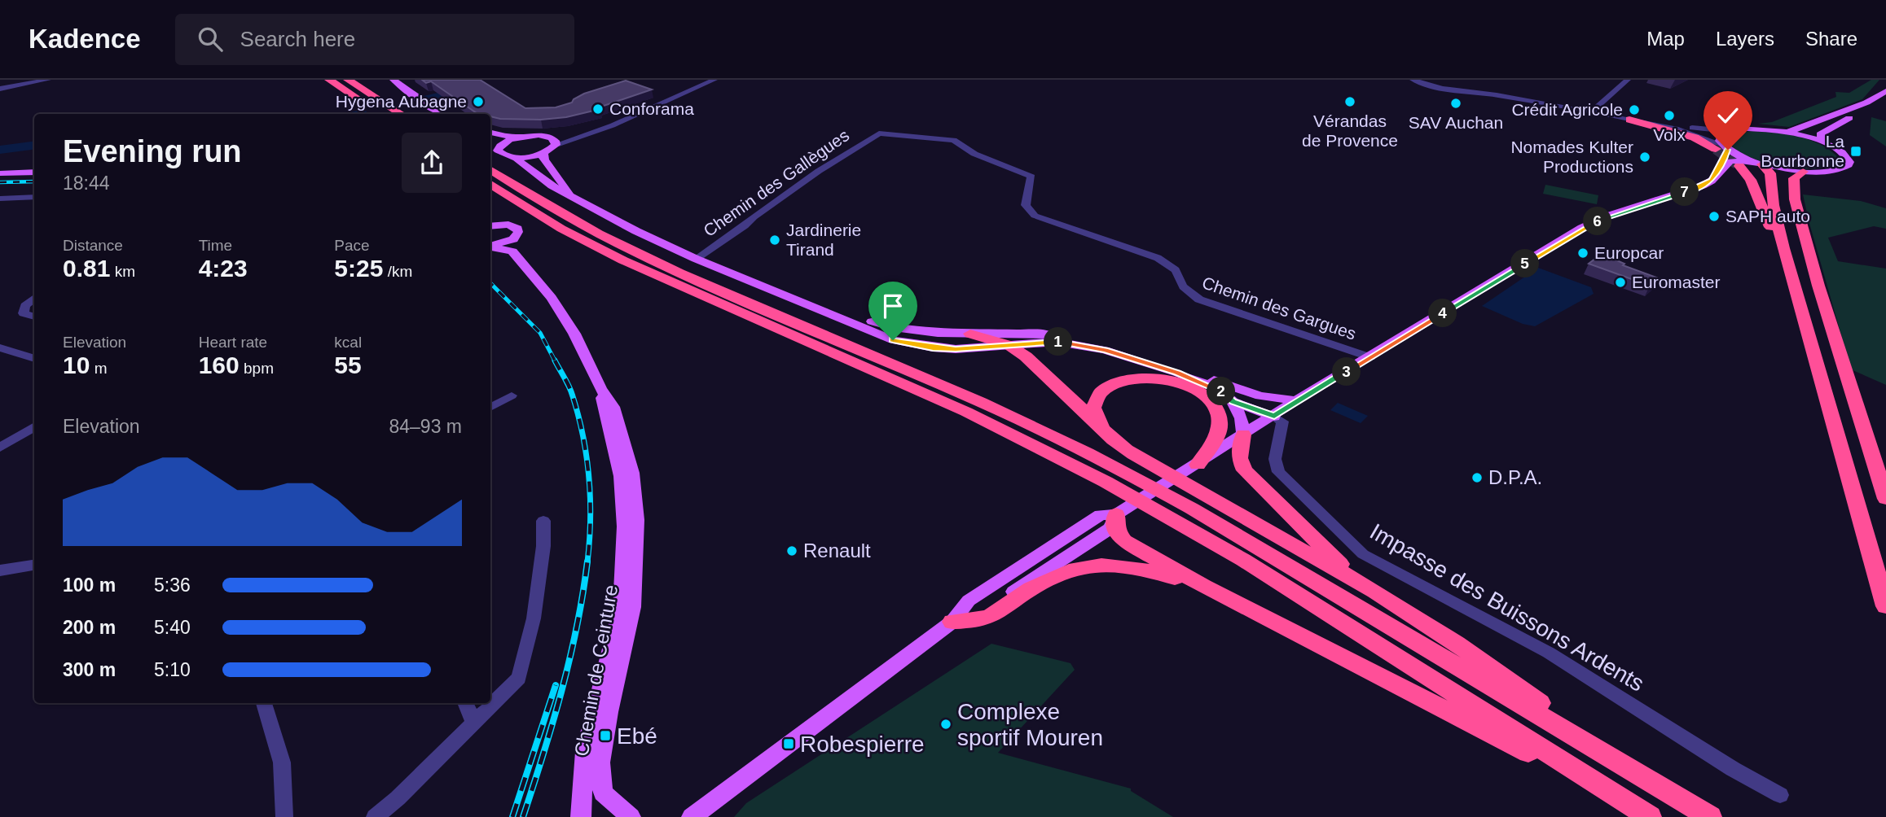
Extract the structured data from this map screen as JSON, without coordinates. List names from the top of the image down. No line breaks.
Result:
{"streets":{"main road":["Chemin de Ceinture"],"street":["Chemin des Gallègues","Chemin des Gargues","Impasse des Buissons Ardents"]},"crossings":[["Chemin des Gallègues","Chemin des Gargues"]],"places":{"other":["Hygena Aubagne","Vérandas de Provence","SAV Auchan","Conforama","Crédit Agricole","Volx","Nomades Kulter Productions","SAPH auto","Jardinerie Tirand","Europcar","Euromaster","D.P.A.","Renault","Complexe sportif Mouren"],"transit":["La Bourbonne","Ebé","Robespierre"]},"page":{"header":"Kadence","search":"Search here","nav":["Map","Layers","Share"],"heading":["Evening run","18:44"],"pins":["7","6","5","4","1","3","2"],"stats":[["Distance","0.81 km"],["Time","4:23"],["Pace","5:25 /km"],["Elevation","10 m"],["Heart rate","160 bpm"],["kcal","55"]],"chart":["Elevation","84–93 m"],"list":[{"name":"100 m","note":"5:36"},{"name":"200 m","note":"5:40"},{"name":"300 m","note":"5:10"}]}}
